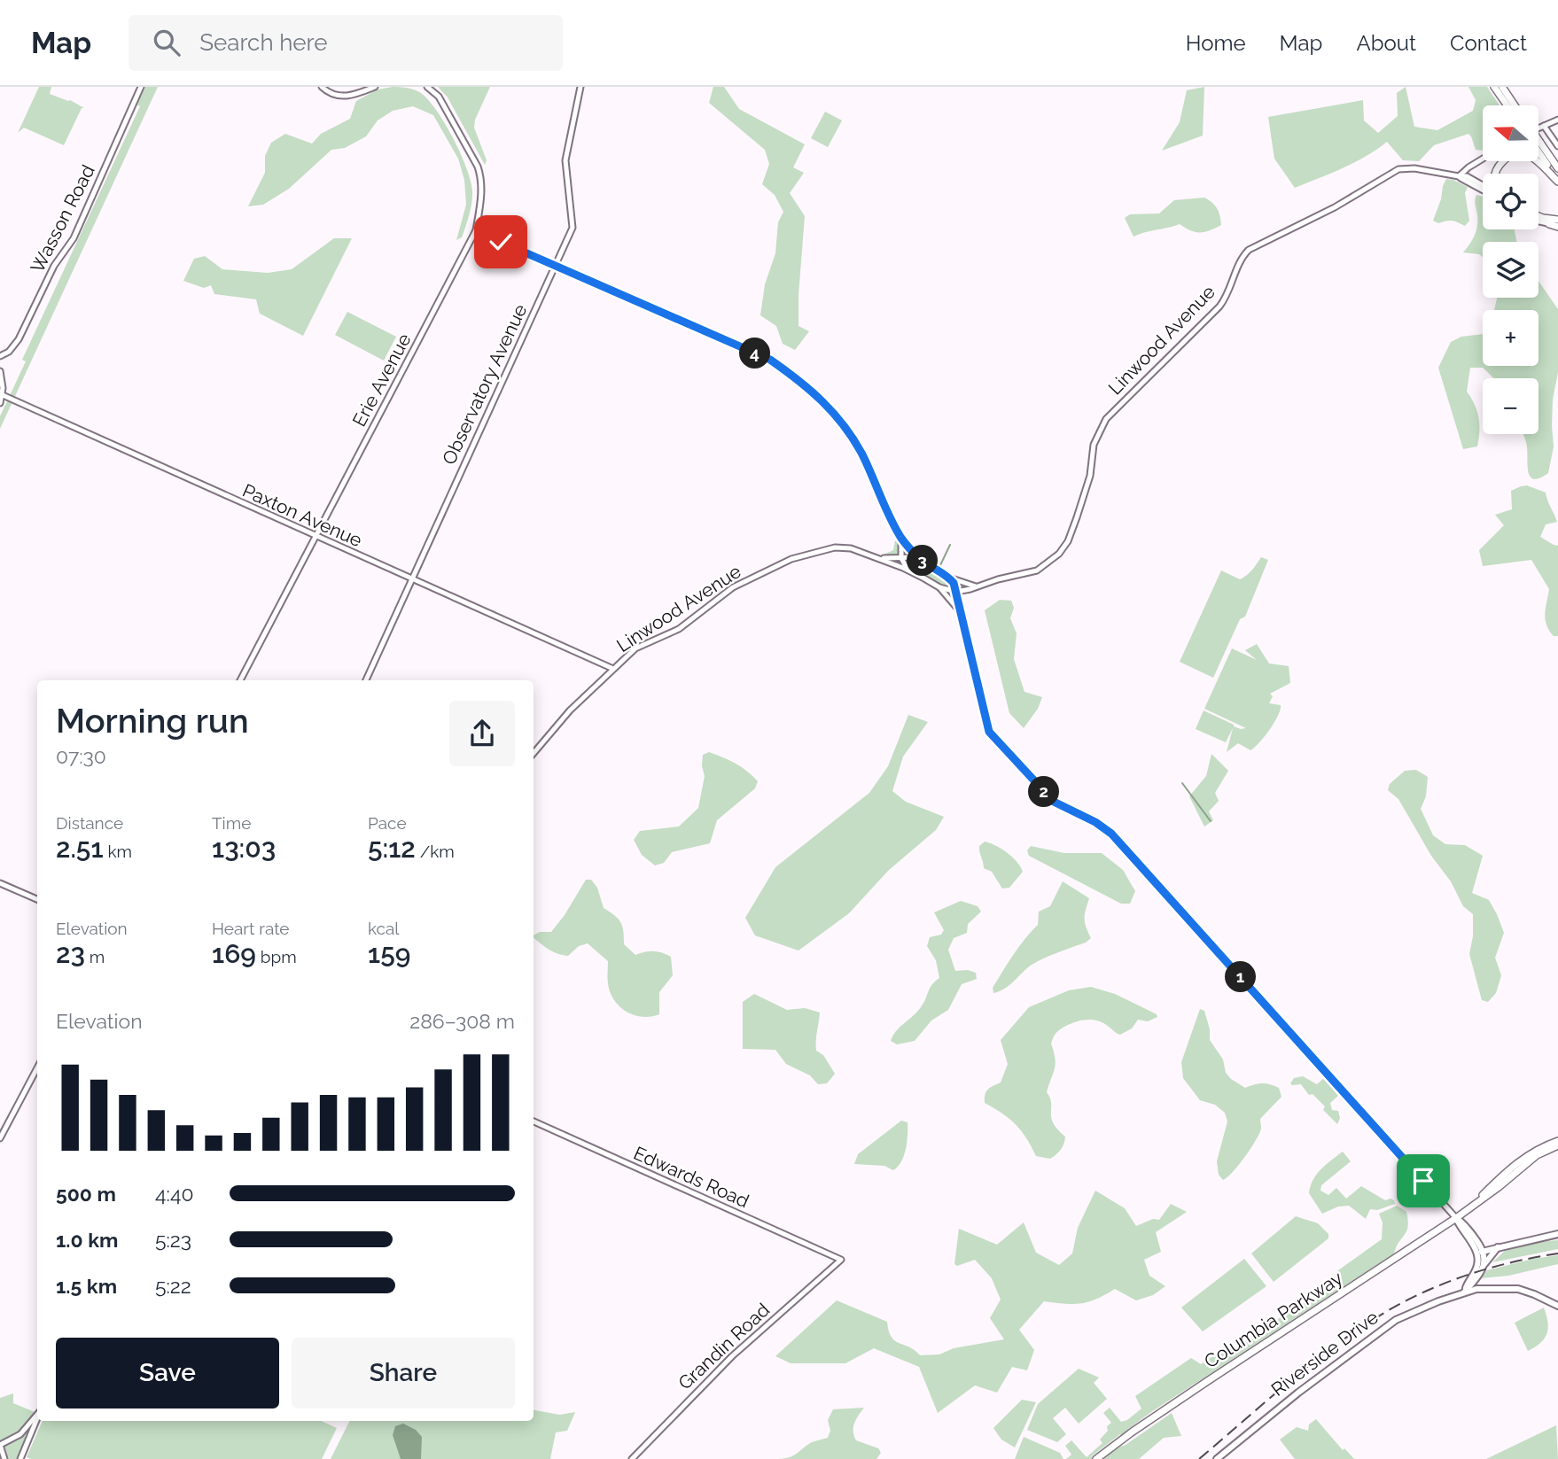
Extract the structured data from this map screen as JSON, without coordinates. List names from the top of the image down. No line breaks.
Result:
{"streets":{"highway":["Columbia Parkway"],"main road":["Riverside Drive"],"street":["Wasson Road","Linwood Avenue","Erie Avenue","Observatory Avenue","Paxton Avenue","Edwards Road","Grandin Road"]},"crossings":[["Linwood Avenue","Paxton Avenue"],["Erie Avenue","Paxton Avenue"],["Observatory Avenue","Paxton Avenue"],["Edwards Road","Grandin Road"]],"north":"left","page":{"header":"Map","search":"Search here","nav":["Home","Map","About","Contact"],"map_buttons":["+","−"],"pins":["4","3","2","1"],"heading":["Morning run","07:30"],"stats":[["Distance","2.51 km"],["Time","13:03"],["Pace","5:12 /km"],["Elevation","23 m"],["Heart rate","169 bpm"],["kcal","159"]],"chart":["Elevation","286–308 m"],"list":[{"name":"500 m","note":"4:40"},{"name":"1.0 km","note":"5:23"},{"name":"1.5 km","note":"5:22"}],"buttons":["Save","Share"]}}
